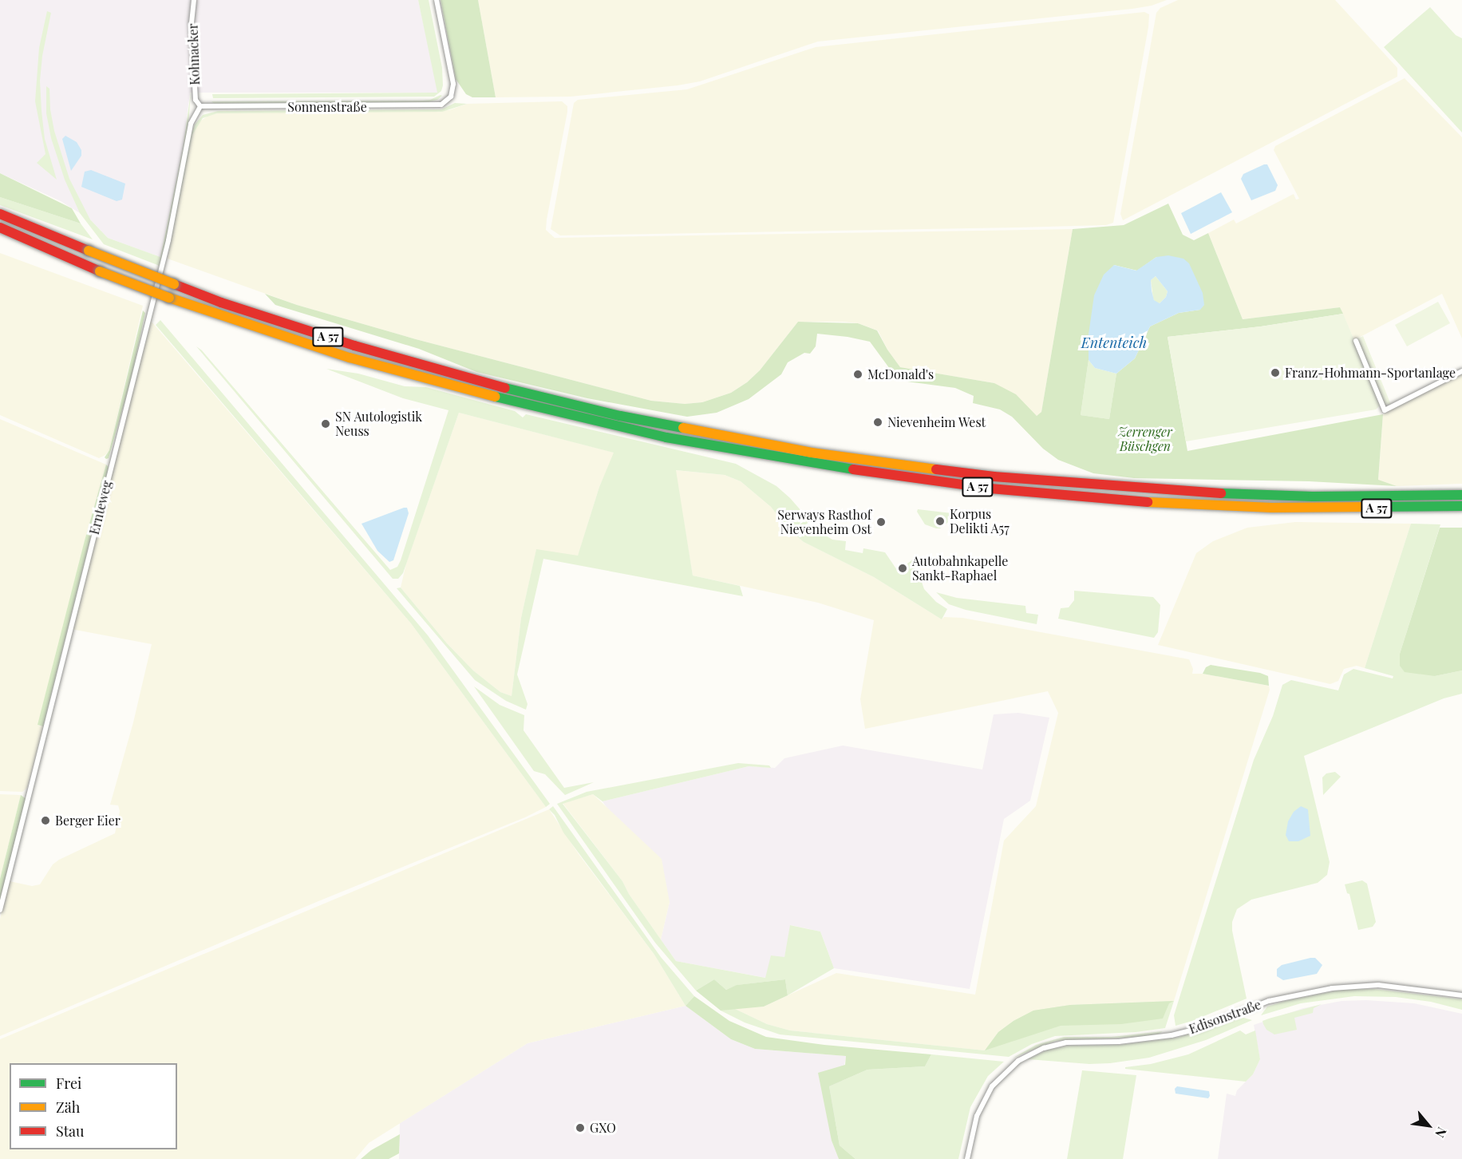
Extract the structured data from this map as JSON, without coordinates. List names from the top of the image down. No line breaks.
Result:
{"streets":{"highway":["A 57"],"street":["Kohnacker","Sonnenstraße","Ernteweg","Edisonstraße"]},"crossings":[["Kohnacker","Sonnenstraße"],["Kohnacker","Ernteweg"],["Sonnenstraße","Ernteweg"]],"water":["Ententeich"],"parks":["Zerrenger Büschgen"],"places":["Franz-Hohmann-Sportanlage","McDonald's","Nievenheim West","SN Autologistik Neuss","Korpus Delikti A57","Serways Rasthof Nievenheim Ost","Autobahnkapelle Sankt-Raphael","Berger Eier","GXO"],"legend":["Frei","Zäh","Stau"],"north":"bottom right"}
